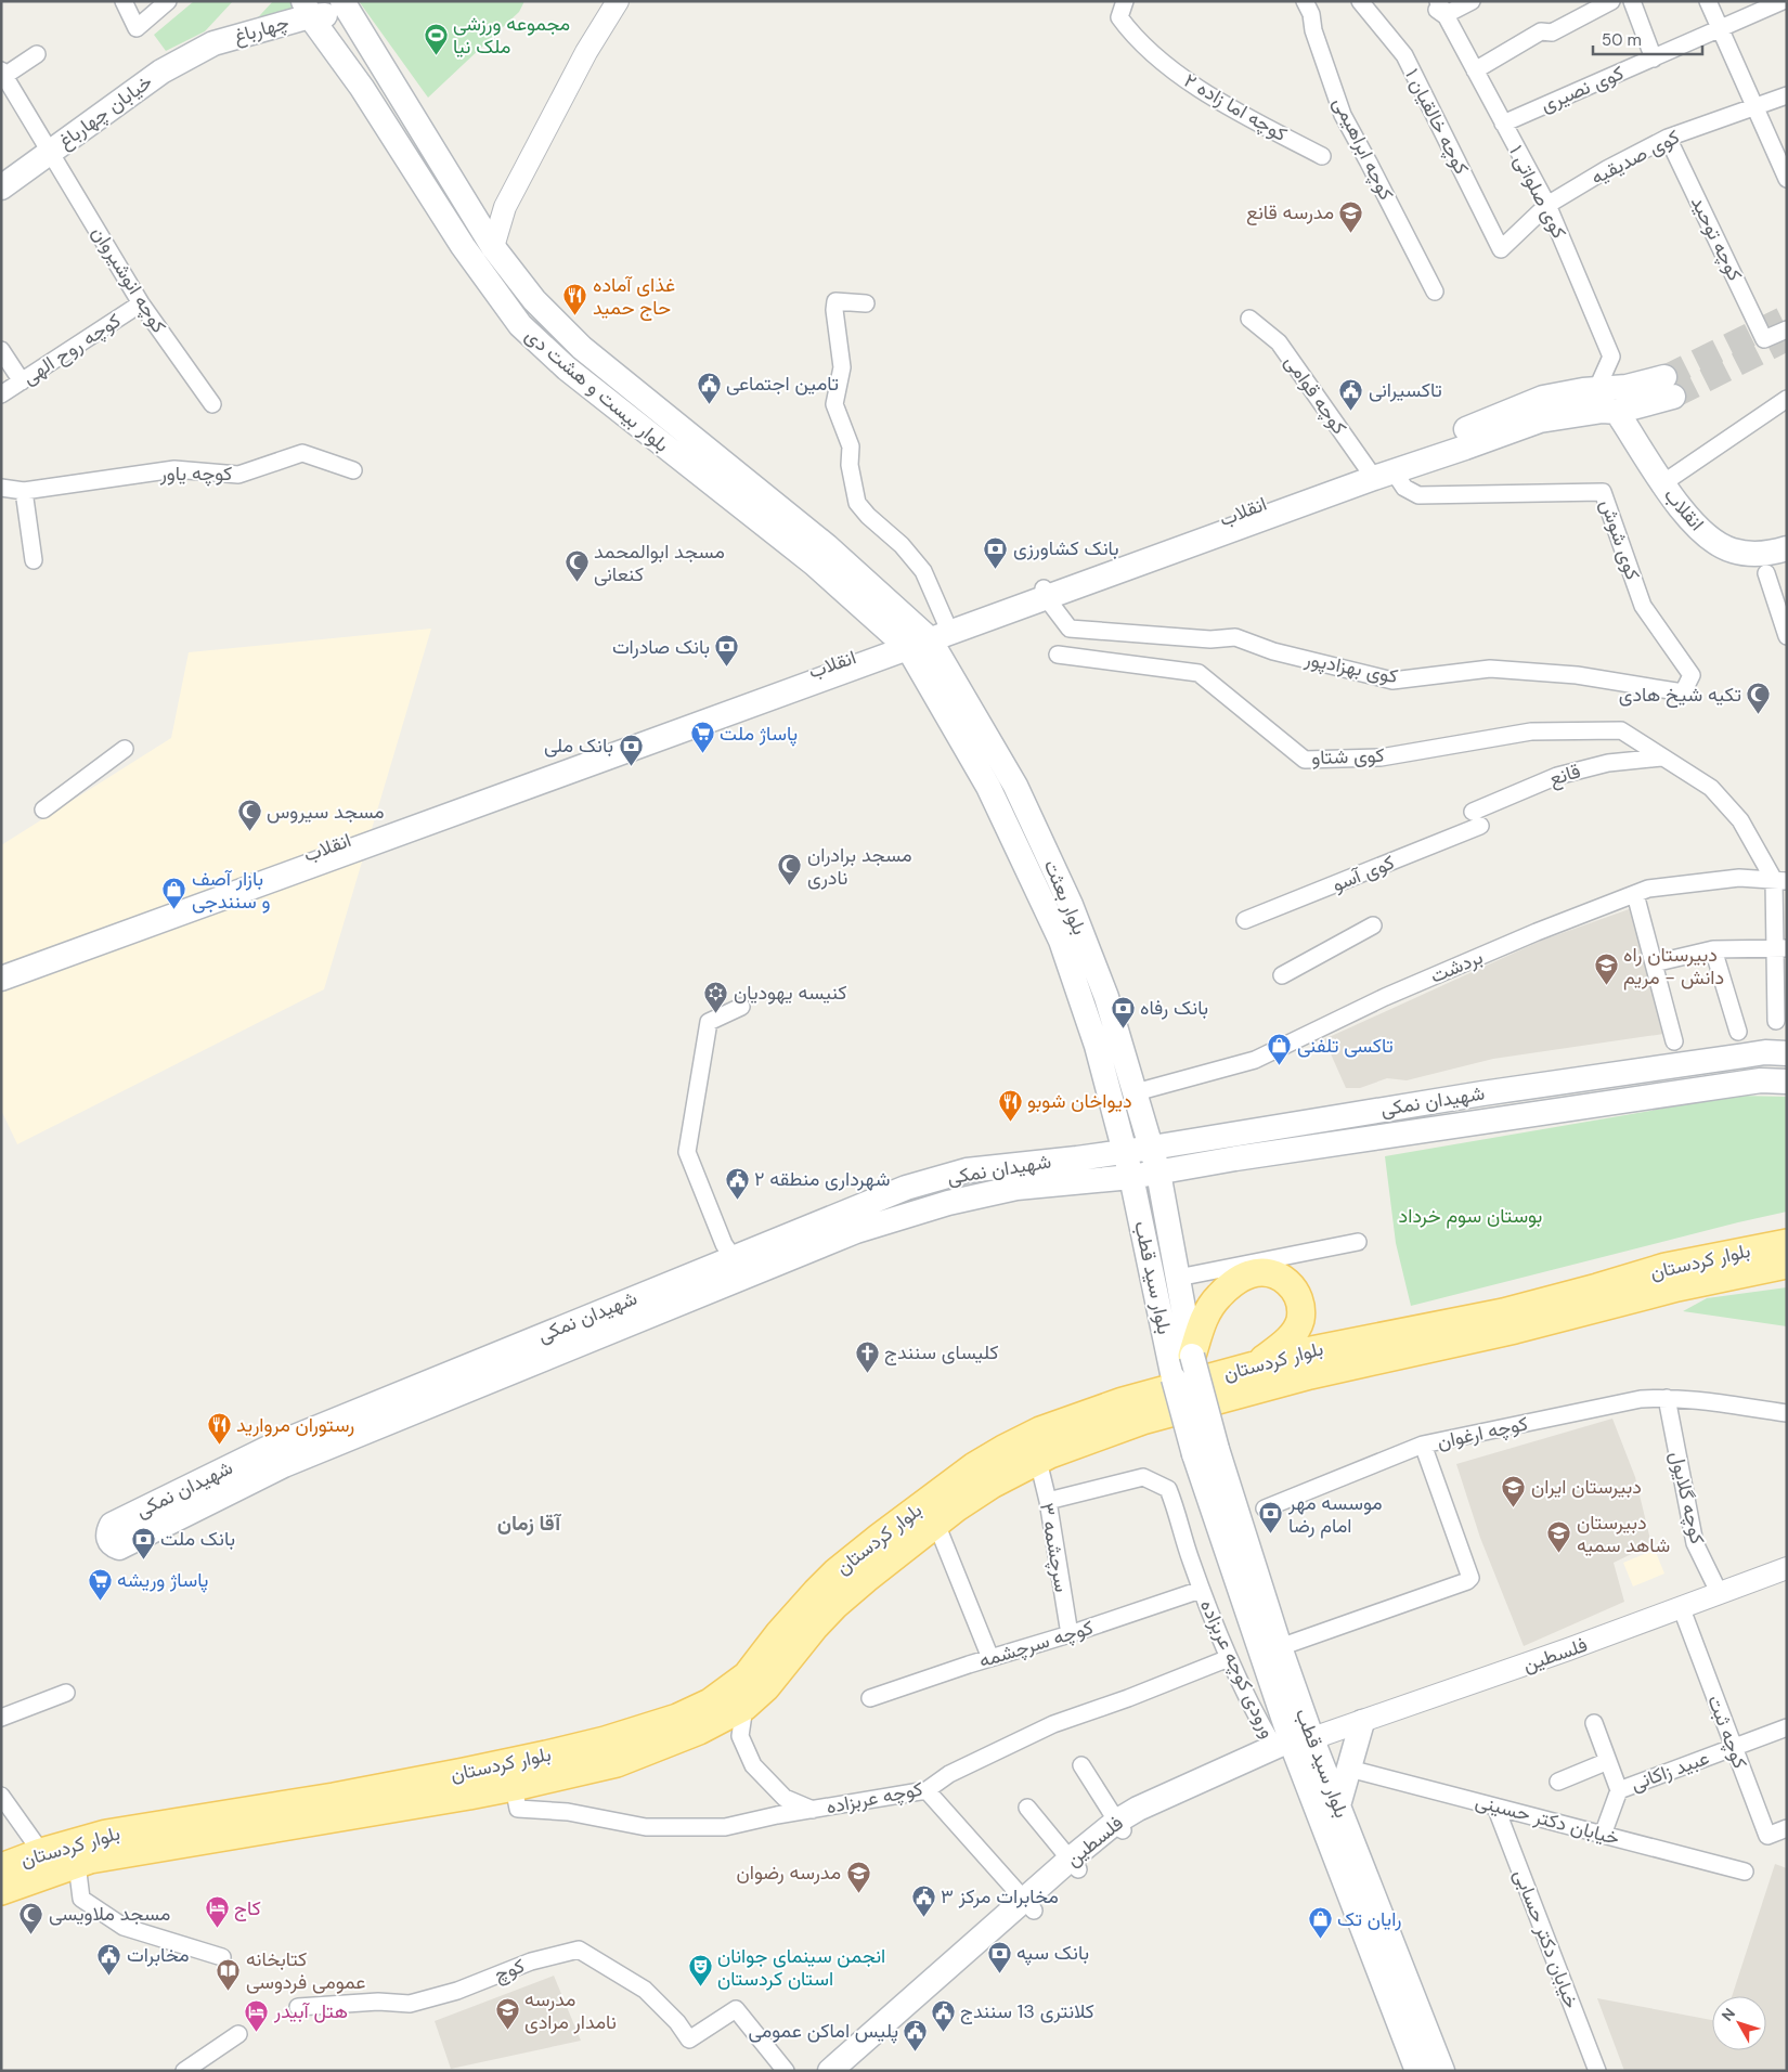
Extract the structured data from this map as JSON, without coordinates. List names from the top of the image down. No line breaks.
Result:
{"streets":{"main road":["چهارباغ","خیابان چهارباغ","بلوار بیست و هشت دی","انقلاب","بلوار بعثت","شهیدان نمکی","بلوار کردستان","بلوار سید قطب","فلسطین"],"street":["کوی نصیری","کوچه اما زاده ۲","کوچه خالقیان ۱","کوچه ابراهیمی","کوی صدیقیه","کوی صلواتی ۱","کوچه توحید","کوچه انوشیروان","کوچه روح الهی","کوچه قوامی","کوچه یاور","کوی شوش","کوی بهزادپور","کوی شتاو","قانع","کوی آسو","بردشت","کوچه ارغوان","کوچه گلایول","سرچشمه ۳","کوچه سرچشمه","ورودی کوچه عربزاده","کوچه ثبت","عبید زاکانی","کوچه عربزاده","خیابان دکتر حسینی","خیابان دکتر حسابی","کوچ"]},"crossings":[["چهارباغ","خیابان چهارباغ"],["چهارباغ","بلوار بیست و هشت دی"],["کوی نصیری","کوی صلواتی ۱"],["خیابان چهارباغ","کوچه انوشیروان"],["کوچه خالقیان ۱","کوی صدیقیه"],["کوی صدیقیه","کوی صلواتی ۱"],["کوی صدیقیه","کوچه توحید"],["کوی صلواتی ۱","انقلاب"],["کوچه انوشیروان","کوچه روح الهی"],["بلوار بیست و هشت دی","انقلاب"],["بلوار بیست و هشت دی","بلوار بعثت"],["کوچه قوامی","انقلاب"],["کوچه قوامی","کوی شوش"],["انقلاب","کوی شوش"],["انقلاب","کوی بهزادپور"],["انقلاب","بلوار بعثت"],["کوی شوش","کوی بهزادپور"],["کوی شتاو","قانع"],["کوی شتاو","بردشت"],["قانع","کوی آسو"],["بلوار بعثت","بردشت"],["بلوار بعثت","شهیدان نمکی"],["بلوار بعثت","بلوار سید قطب"],["شهیدان نمکی","بلوار سید قطب"],["بلوار کردستان","بلوار سید قطب"],["بلوار کردستان","سرچشمه ۳"],["بلوار کردستان","کوچه عربزاده"],["بلوار سید قطب","کوچه ارغوان"],["بلوار سید قطب","فلسطین"],["بلوار سید قطب","ورودی کوچه عربزاده"],["کوچه ارغوان","کوچه گلایول"],["کوچه گلایول","فلسطین"],["سرچشمه ۳","کوچه سرچشمه"],["سرچشمه ۳","ورودی کوچه عربزاده"],["کوچه سرچشمه","ورودی کوچه عربزاده"],["فلسطین","ورودی کوچه عربزاده"],["فلسطین","کوچه ثبت"],["ورودی کوچه عربزاده","کوچه عربزاده"],["کوچه ثبت","عبید زاکانی"],["خیابان دکتر حسینی","خیابان دکتر حسابی"]],"districts":["آقا زمان"],"parks":["بوستان سوم خرداد"],"places":{"sports":["مجموعه ورزشی ملک نیا"],"school or university":["مدرسه قانع","دبیرستان راه دانش - مریم","دبیرستان ایران","دبیرستان شاهد سمیه","مدرسه رضوان","مدرسه نامدار مرادی"],"restaurant":["غذای آماده حاج حمید","دیواخان شوبو","رستوران مروارید"],"public building":["تامین اجتماعی","تاکسیرانی","شهرداری منطقه ۲","مخابرات مرکز ۳","مخابرات","کلانتری 13 سنندج","پلیس اماکن عمومی"],"bank":["بانک کشاورزی","بانک صادرات","بانک ملی","بانک رفاه","موسسه مهر امام رضا","بانک ملت","بانک سپه"],"mosque":["مسجد ابوالمحمد کنعانی","تکیه شیخ هادی","مسجد سیروس","مسجد برادران نادری","مسجد ملاویسی"],"supermarket":["پاساژ ملت","پاساژ وریشه"],"shop":["بازار آصف و سنندجی","تاکسی تلفنی","رایان تک"],"synagogue":["کنیسه یهودیان"],"church":["کلیسای سنندج"],"hotel":["کاج","هتل آبیدر"],"theatre":["انجمن سینمای جوانان استان کردستان"],"library":["کتابخانه عمومی فردوسی"]},"scale_bar":"50 m","north":"top left"}
